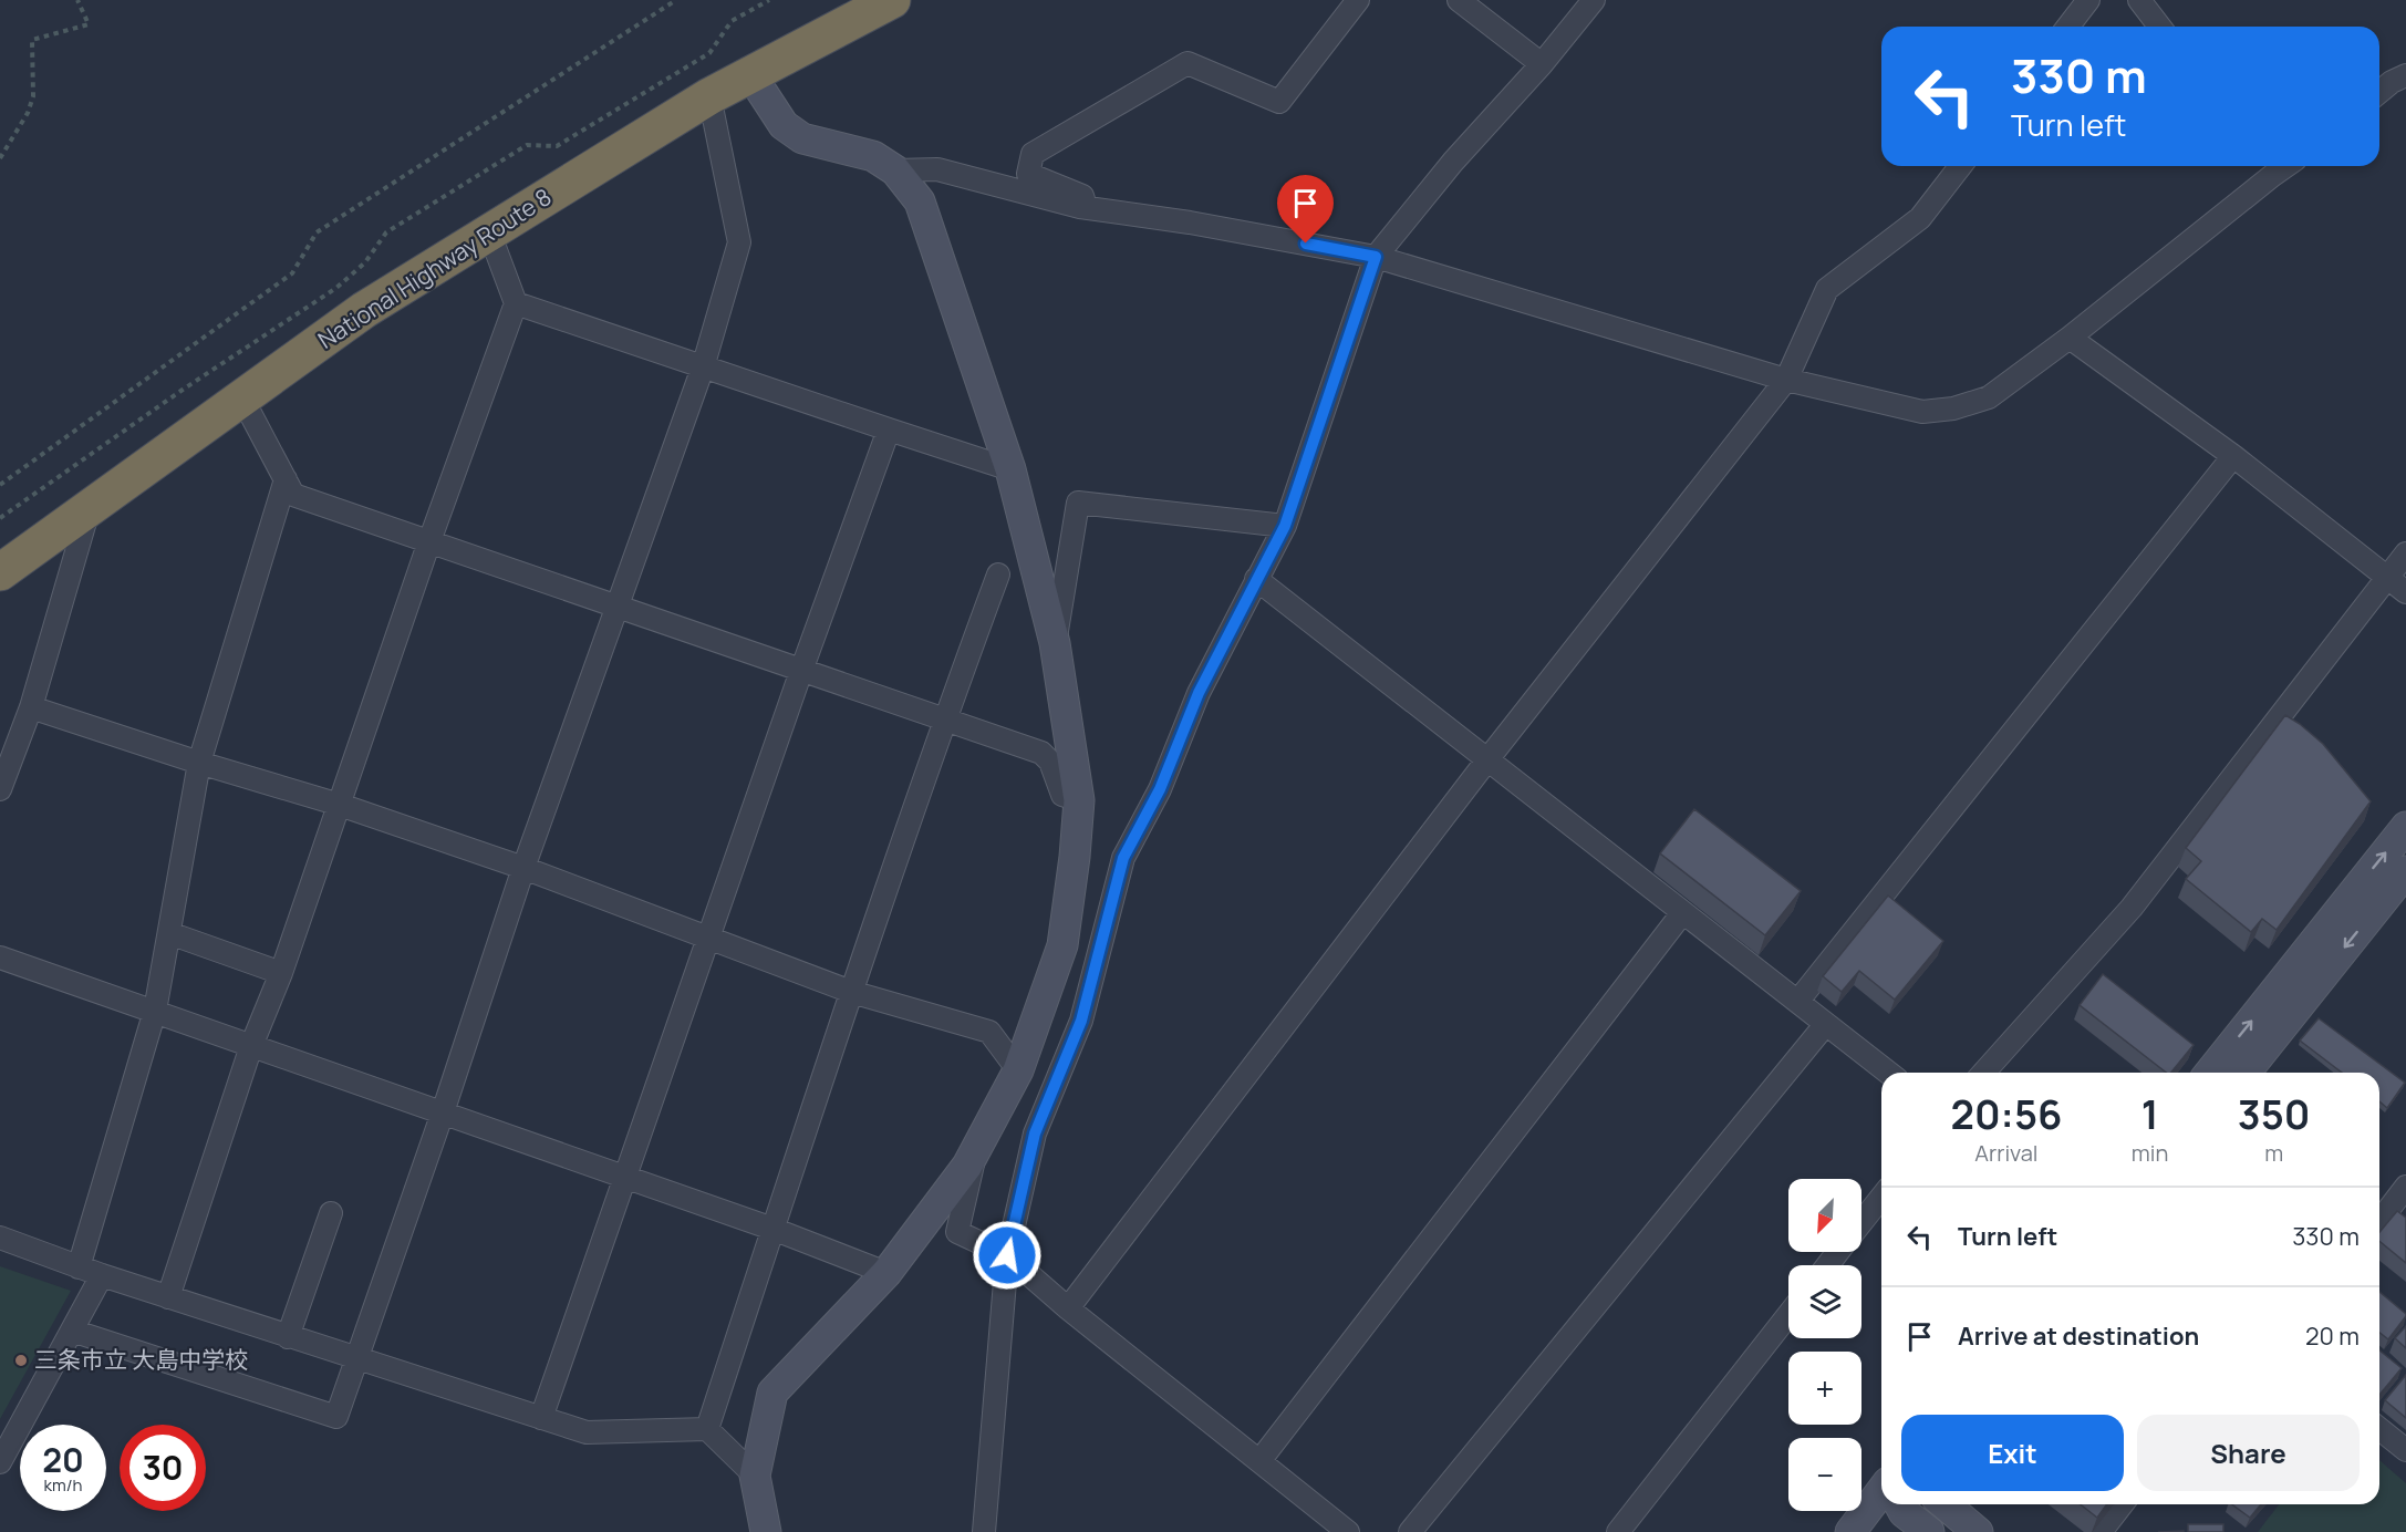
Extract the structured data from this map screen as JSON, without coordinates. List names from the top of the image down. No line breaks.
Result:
{"streets":{"highway":["National Highway Route 8"]},"places":["三条市立 大島中学校"],"north":"bottom left","page":{"turn":["330 m","Turn left"],"eta":["20:56","Arrival","1","min","350","m"],"map_buttons":["+","−"],"list":[{"name":"Turn left","value":"330 m"},{"name":"Arrive at destination","value":"20 m"}],"buttons":["Exit","Share"],"speed":"20 km/h","limit":"30"}}
